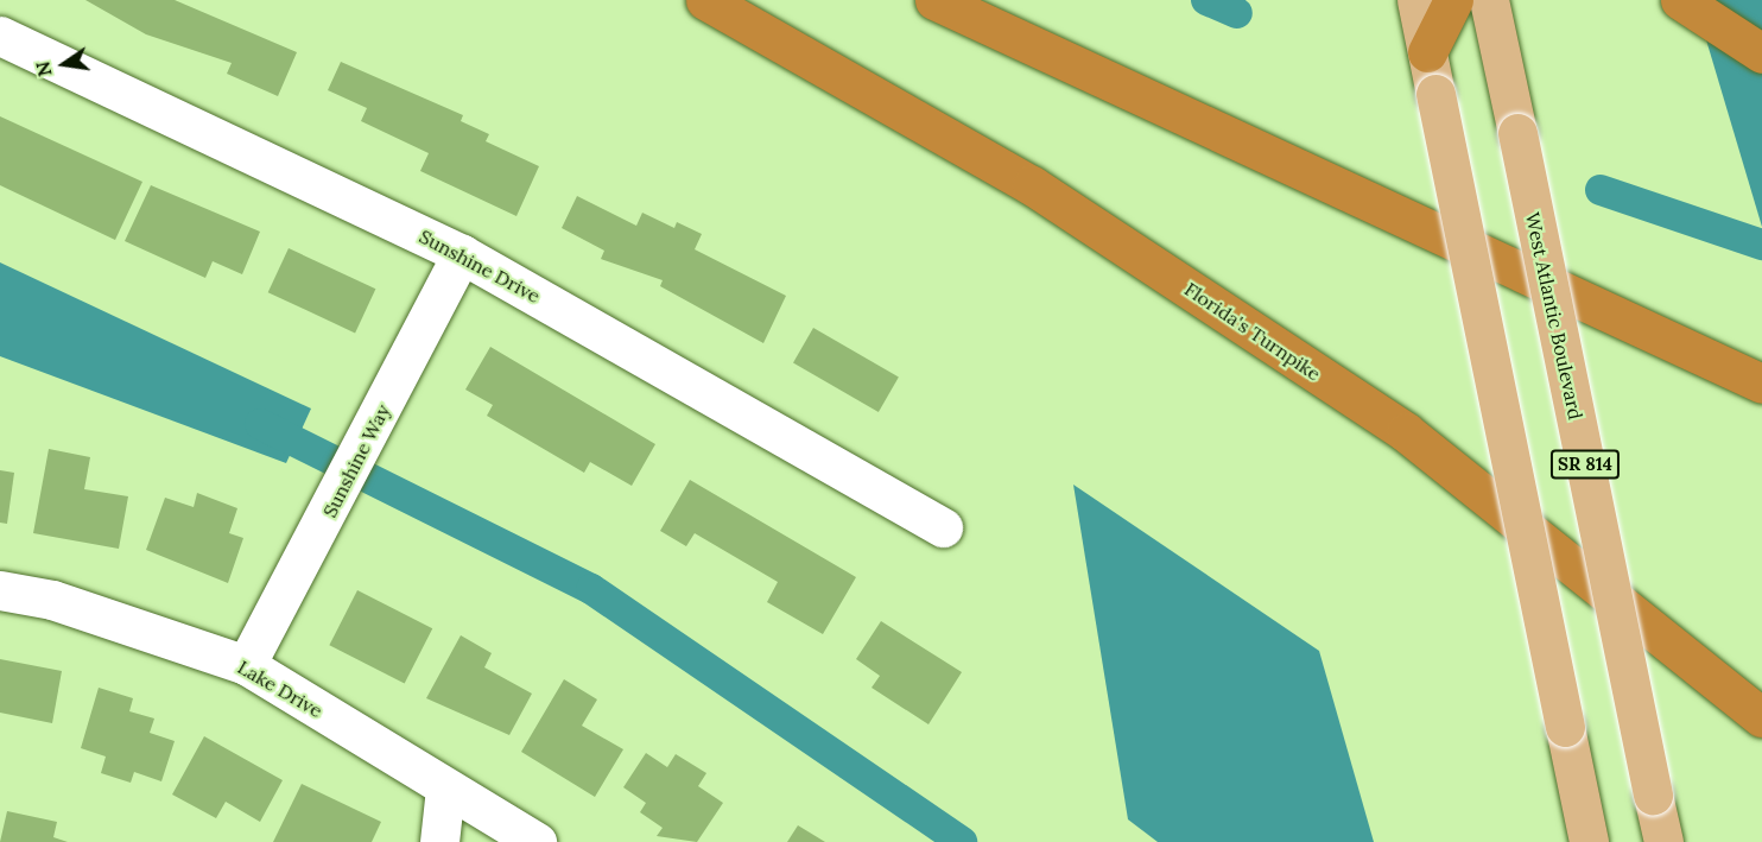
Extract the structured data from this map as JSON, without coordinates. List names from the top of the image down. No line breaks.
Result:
{"streets":{"highway":["Florida's Turnpike"],"main road":["West Atlantic Boulevard","SR 814"],"street":["Sunshine Drive","Sunshine Way","Lake Drive"]},"crossings":[["Sunshine Drive","Sunshine Way"],["Sunshine Way","Lake Drive"]],"north":"left"}
